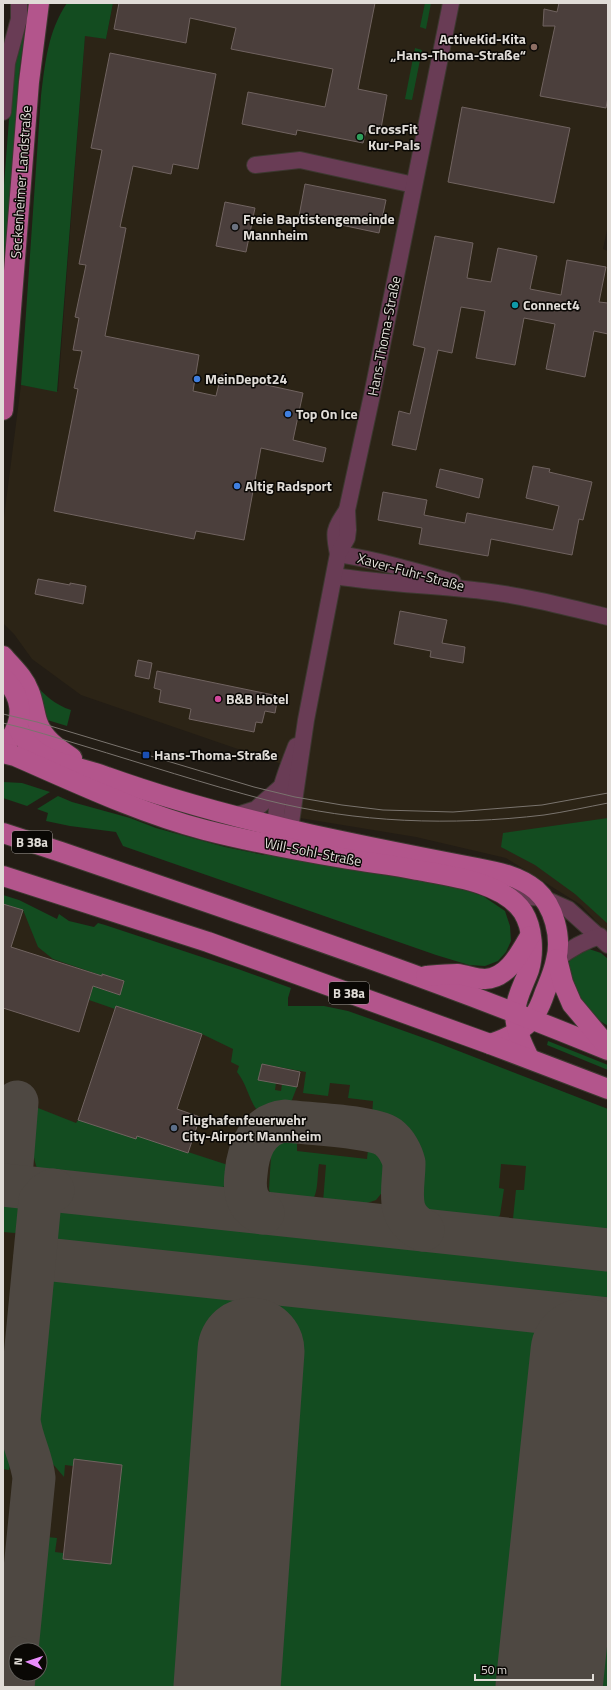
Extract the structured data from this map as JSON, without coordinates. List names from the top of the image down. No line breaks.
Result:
{"streets":{"main road":["Seckenheimer Landstraße","B 38a","Will-Sohl-Straße"],"street":["Hans-Thoma-Straße","Xaver-Fuhr-Straße"]},"crossings":[["Hans-Thoma-Straße","Xaver-Fuhr-Straße"],["Hans-Thoma-Straße","Will-Sohl-Straße"],["B 38a","Will-Sohl-Straße"]],"places":{"other":["ActiveKid-Kita „Hans-Thoma-Straße“","CrossFit Kur-Pals","Freie Baptistengemeinde Mannheim","Connect4","MeinDepot24","Top On Ice","Altig Radsport","B&B Hotel","Flughafenfeuerwehr City-Airport Mannheim"],"transit":["Hans-Thoma-Straße"]},"scale_bar":"50 m","north":"left"}
